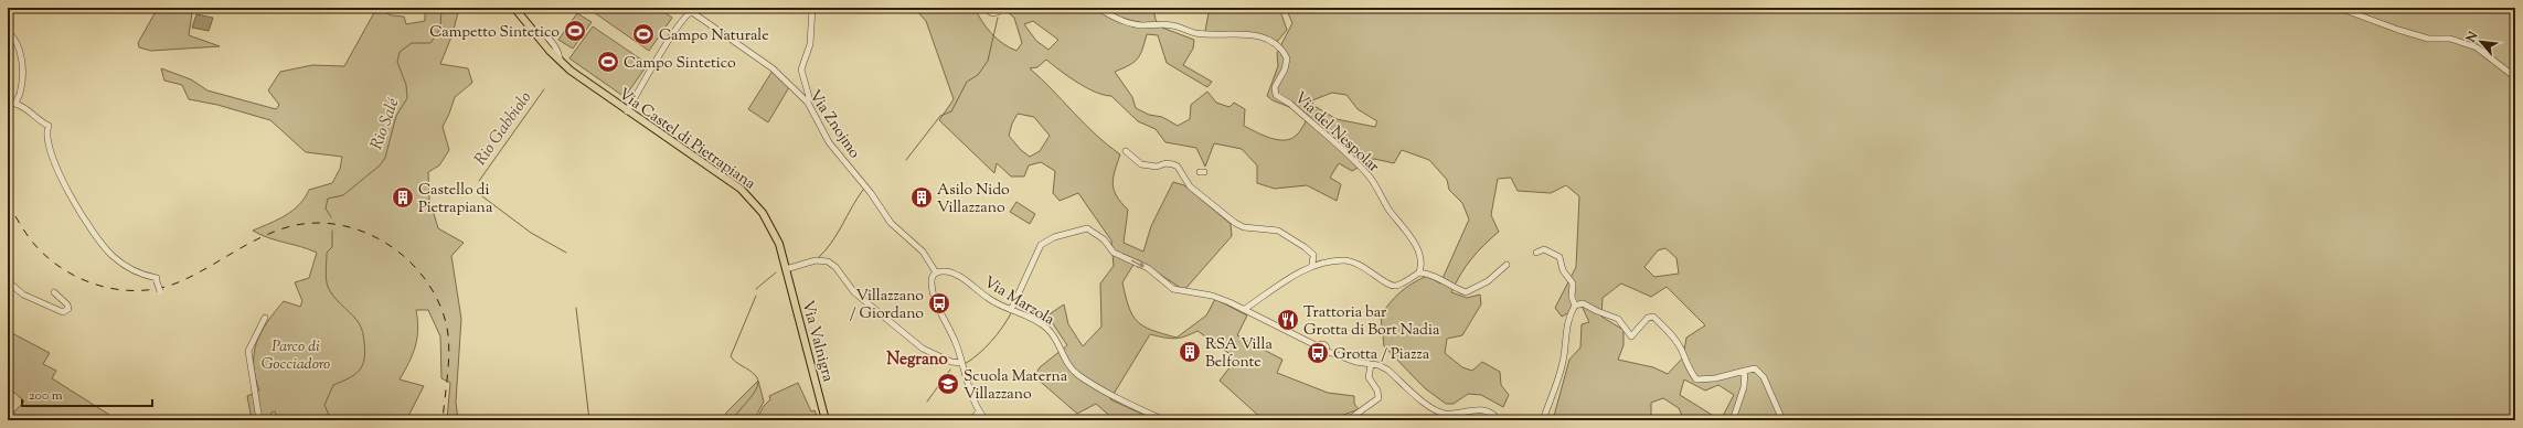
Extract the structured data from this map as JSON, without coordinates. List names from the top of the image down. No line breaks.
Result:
{"streets":{"main road":["Via Castel di Pietrapiana","Via Valnigra"],"street":["Via Znojmo","Via del Nespolar","Via Marzola"]},"crossings":[["Via Znojmo","Via Marzola"],["Via Castel di Pietrapiana","Via Valnigra"]],"districts":["Negrano"],"water":["Rio Salé","Rio Gabbiolo"],"parks":["Parco di Gocciadoro"],"places":{"sports":["Campetto Sintetico","Campo Naturale","Campo Sintetico"],"building":["Castello di Pietrapiana","Asilo Nido Villazzano","RSA Villa Belfonte"],"bus stop":["Villazzano / Giordano","Grotta / Piazza"],"restaurant":["Trattoria bar Grotta di Bort Nadia"],"school or university":["Scuola Materna Villazzano"]},"scale_bar":"200 m","north":"top left"}
